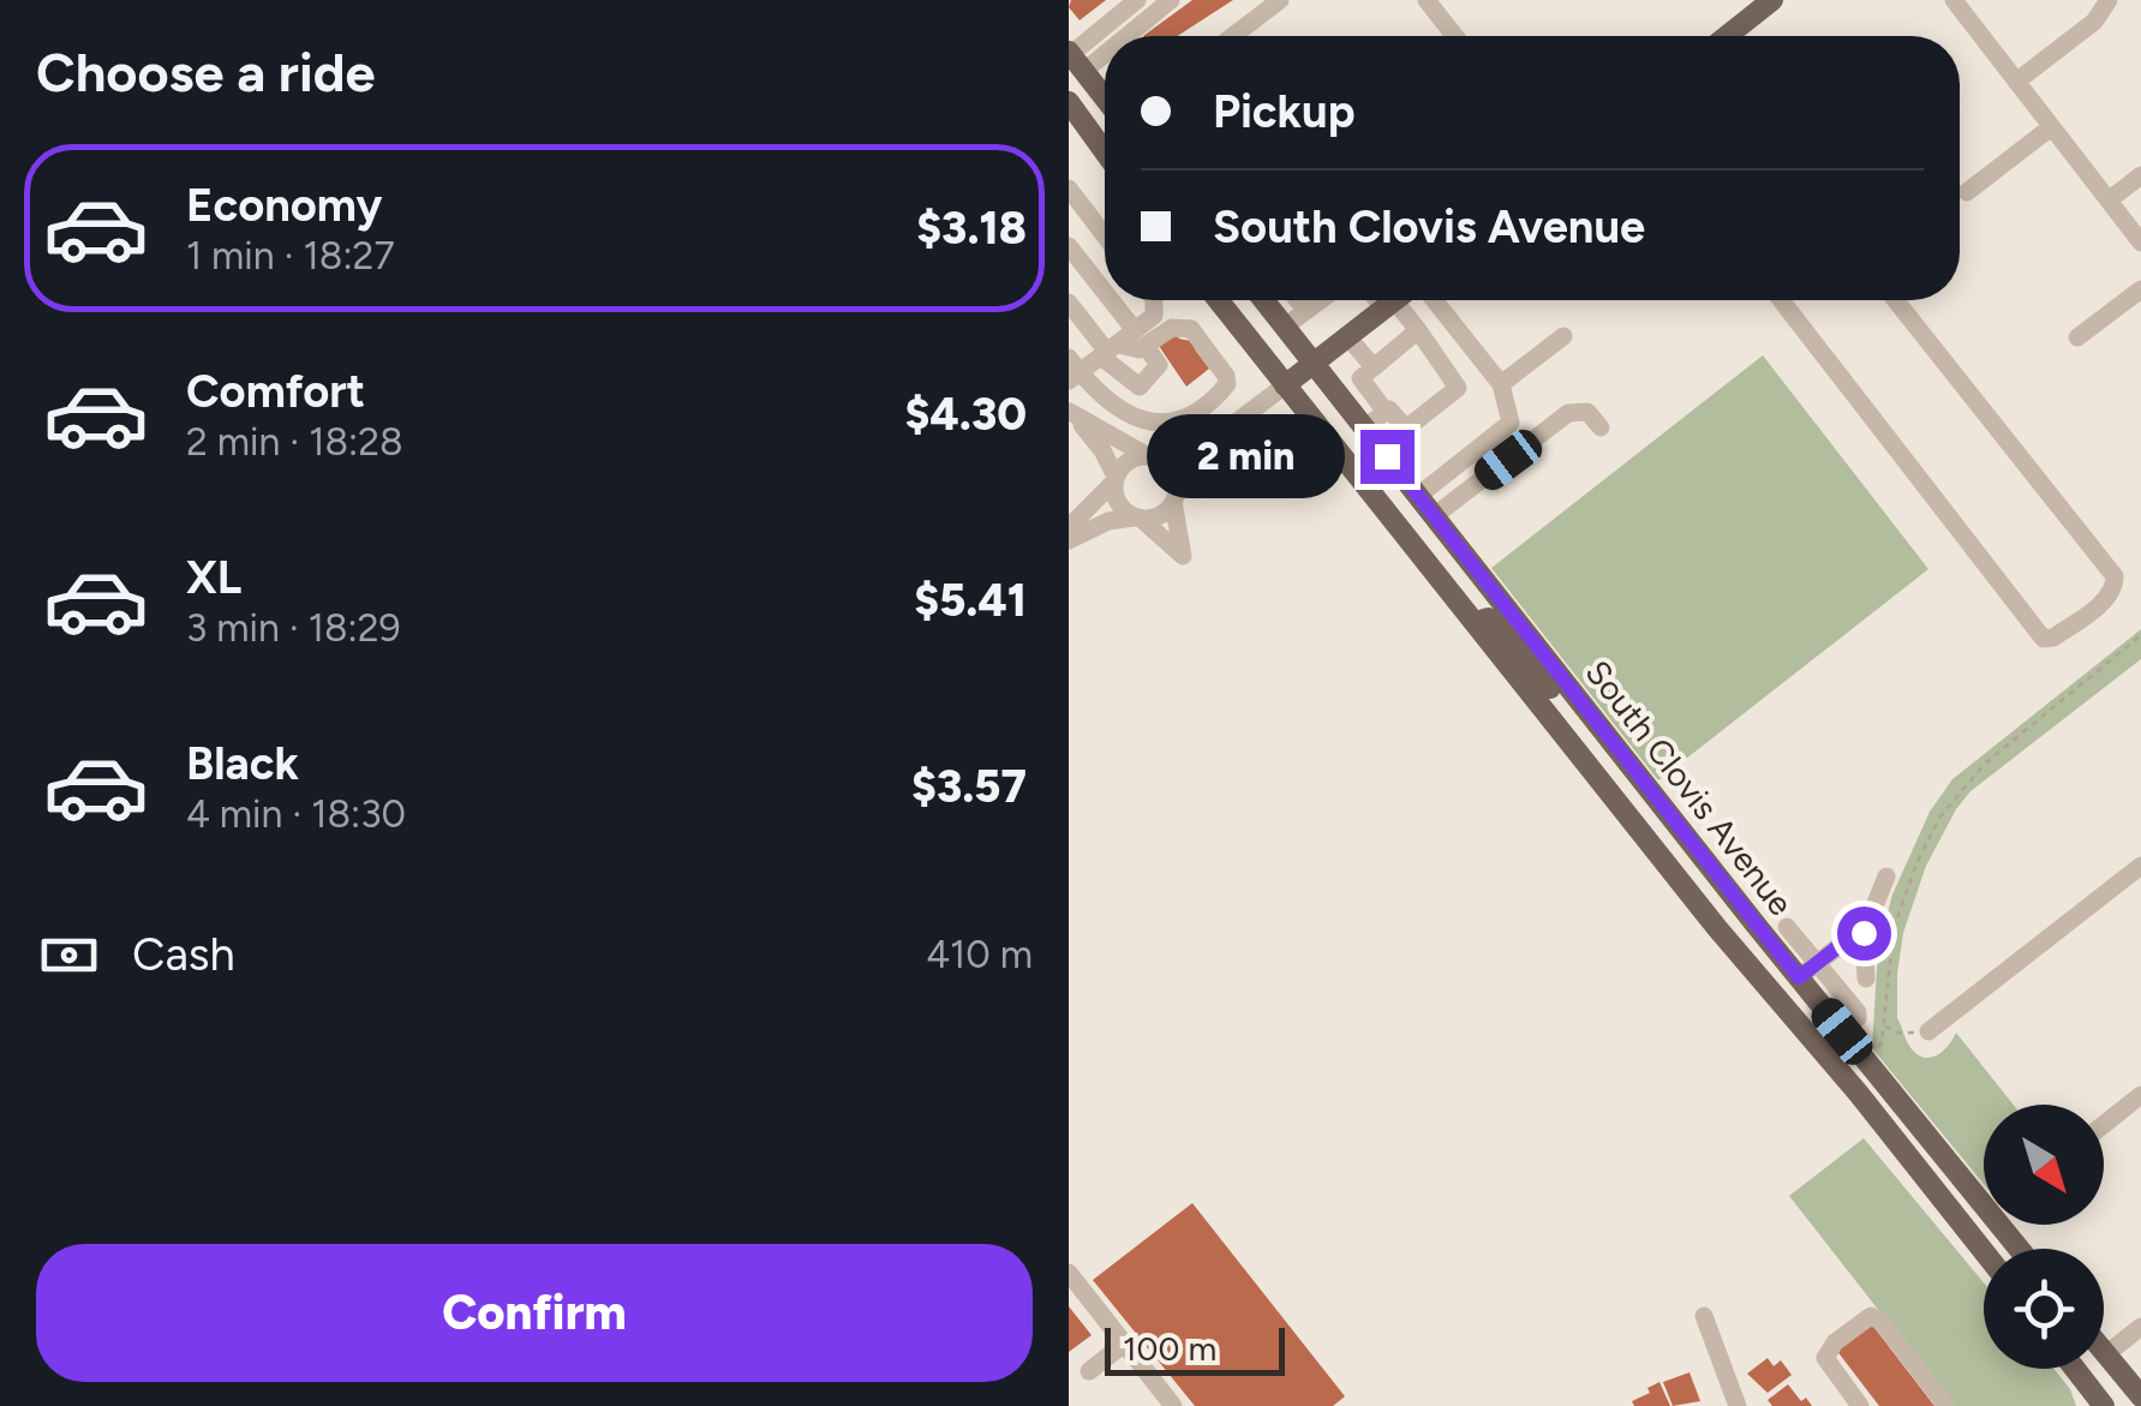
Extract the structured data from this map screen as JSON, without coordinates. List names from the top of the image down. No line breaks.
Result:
{"streets":{"main road":["South Clovis Avenue"]},"scale_bar":"100 m","north":"bottom right","page":{"heading":"Choose a ride","banner":["Pickup","South Clovis Avenue"],"list":[{"name":"Economy","note":"1 min · 18:27","value":"$3.18"},{"name":"Comfort","note":"2 min · 18:28","value":"$4.30"},{"name":"XL","note":"3 min · 18:29","value":"$5.41"},{"name":"Black","note":"4 min · 18:30","value":"$3.57"}],"bubble":"2 min","pay":["Cash","410 m"],"buttons":"Confirm","scale":"100 m"}}
